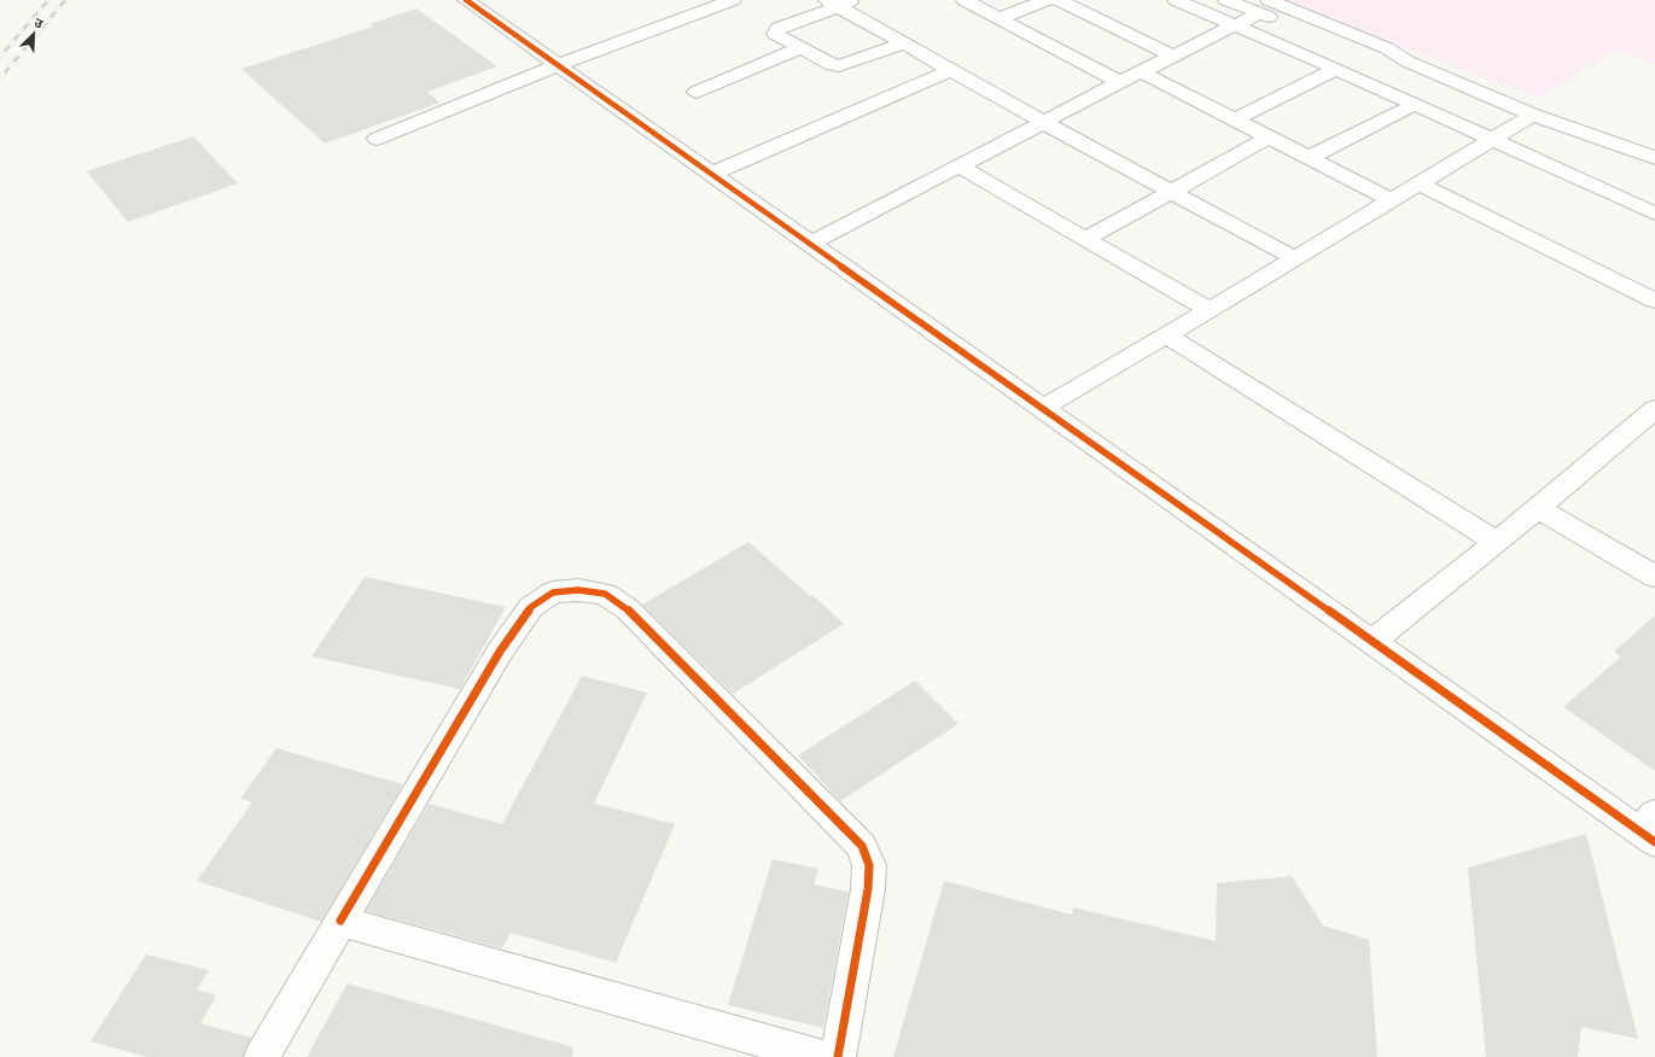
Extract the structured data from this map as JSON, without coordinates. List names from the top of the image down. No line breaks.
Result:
{"north":"top right"}
